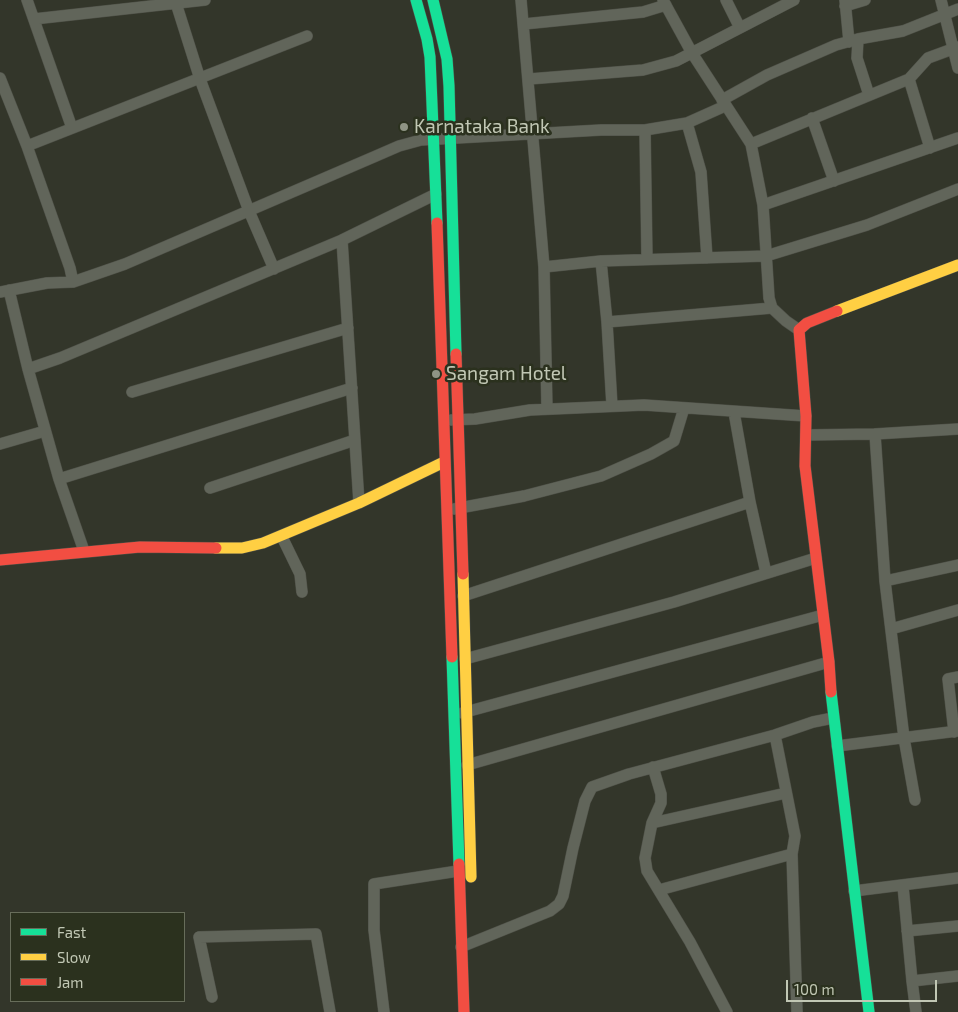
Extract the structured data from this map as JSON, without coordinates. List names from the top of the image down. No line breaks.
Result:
{"places":["Karnataka Bank","Sangam Hotel"],"legend":["Fast","Slow","Jam"],"scale_bar":"100 m"}
